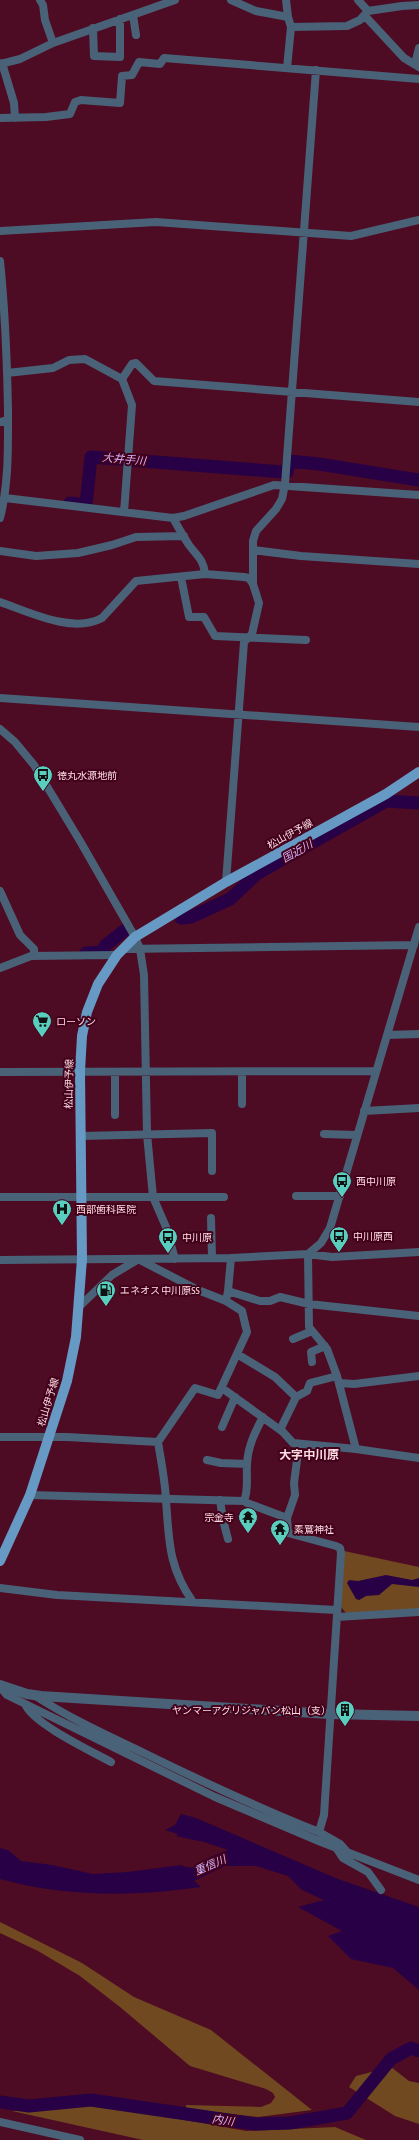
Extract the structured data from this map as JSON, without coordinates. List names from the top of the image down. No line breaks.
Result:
{"streets":{"main road":["松山伊予線"]},"districts":["大字中川原"],"water":["大井手川","国近川","重信川","内川"],"places":{"bus stop":["徳丸水源地前","西中川原","中川原西","中川原"],"supermarket":["ローソン"],"hospital":["西部歯科医院"],"fuel station":["エネオス 中川原SS"],"temple":["宗金寺","素鷲神社"],"building":["ヤンマーアグリジャパン松山（支）"]}}
